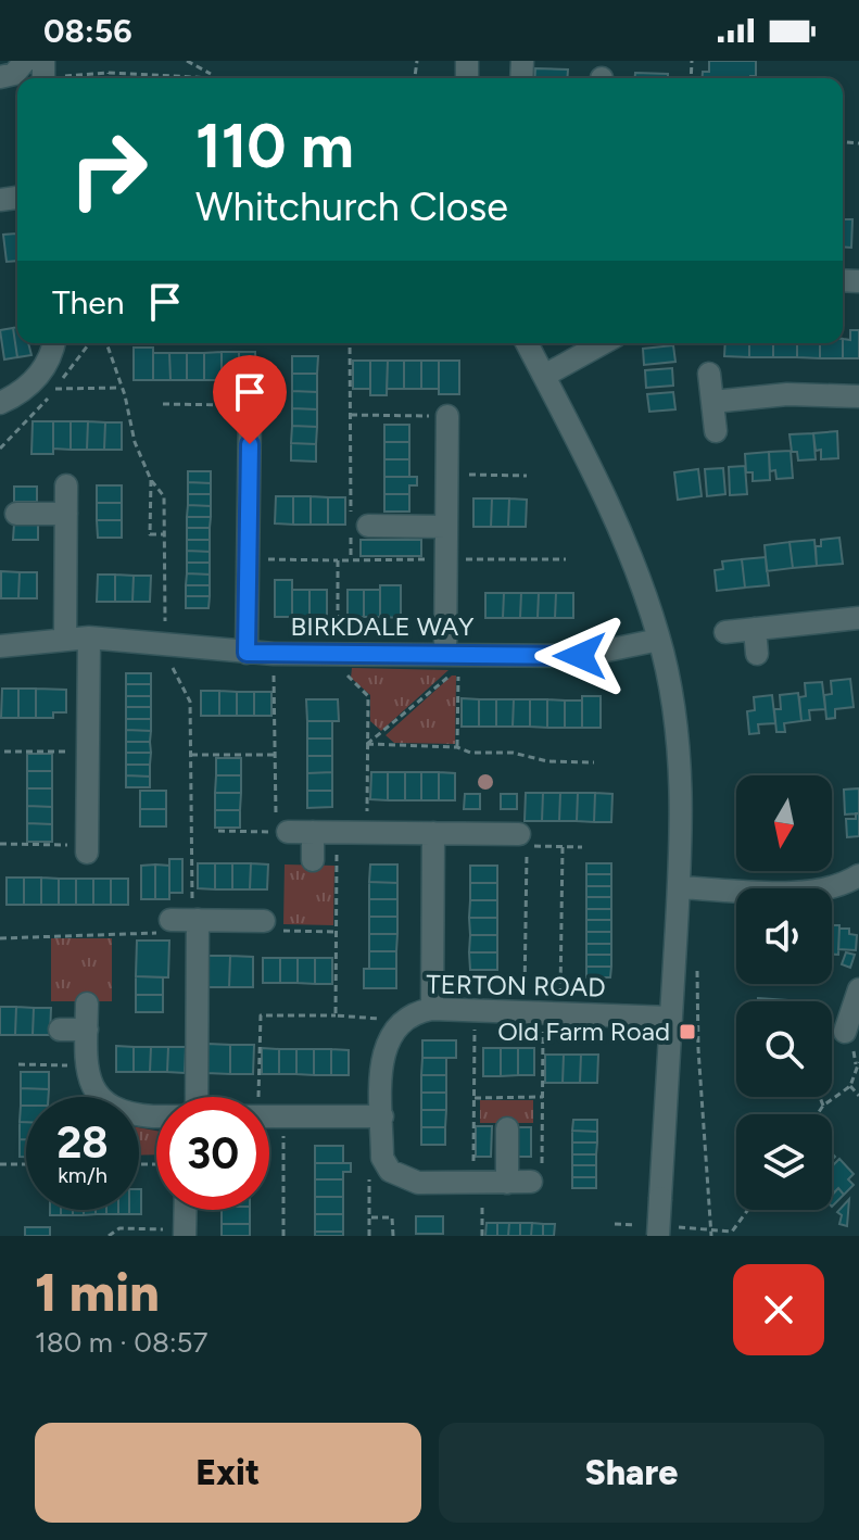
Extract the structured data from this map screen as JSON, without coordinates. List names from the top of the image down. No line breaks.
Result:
{"streets":{"street":["BIRKDALE WAY","TERTON ROAD"]},"places":{"transit":["Old Farm Road"]},"north":"bottom","page":{"status":"08:56","turn":["110 m","Whitchurch Close"],"then":"Then","speed":"28 km/h","limit":"30","heading":["1 min","180 m · 08:57"],"buttons":["Exit","Share"]}}
